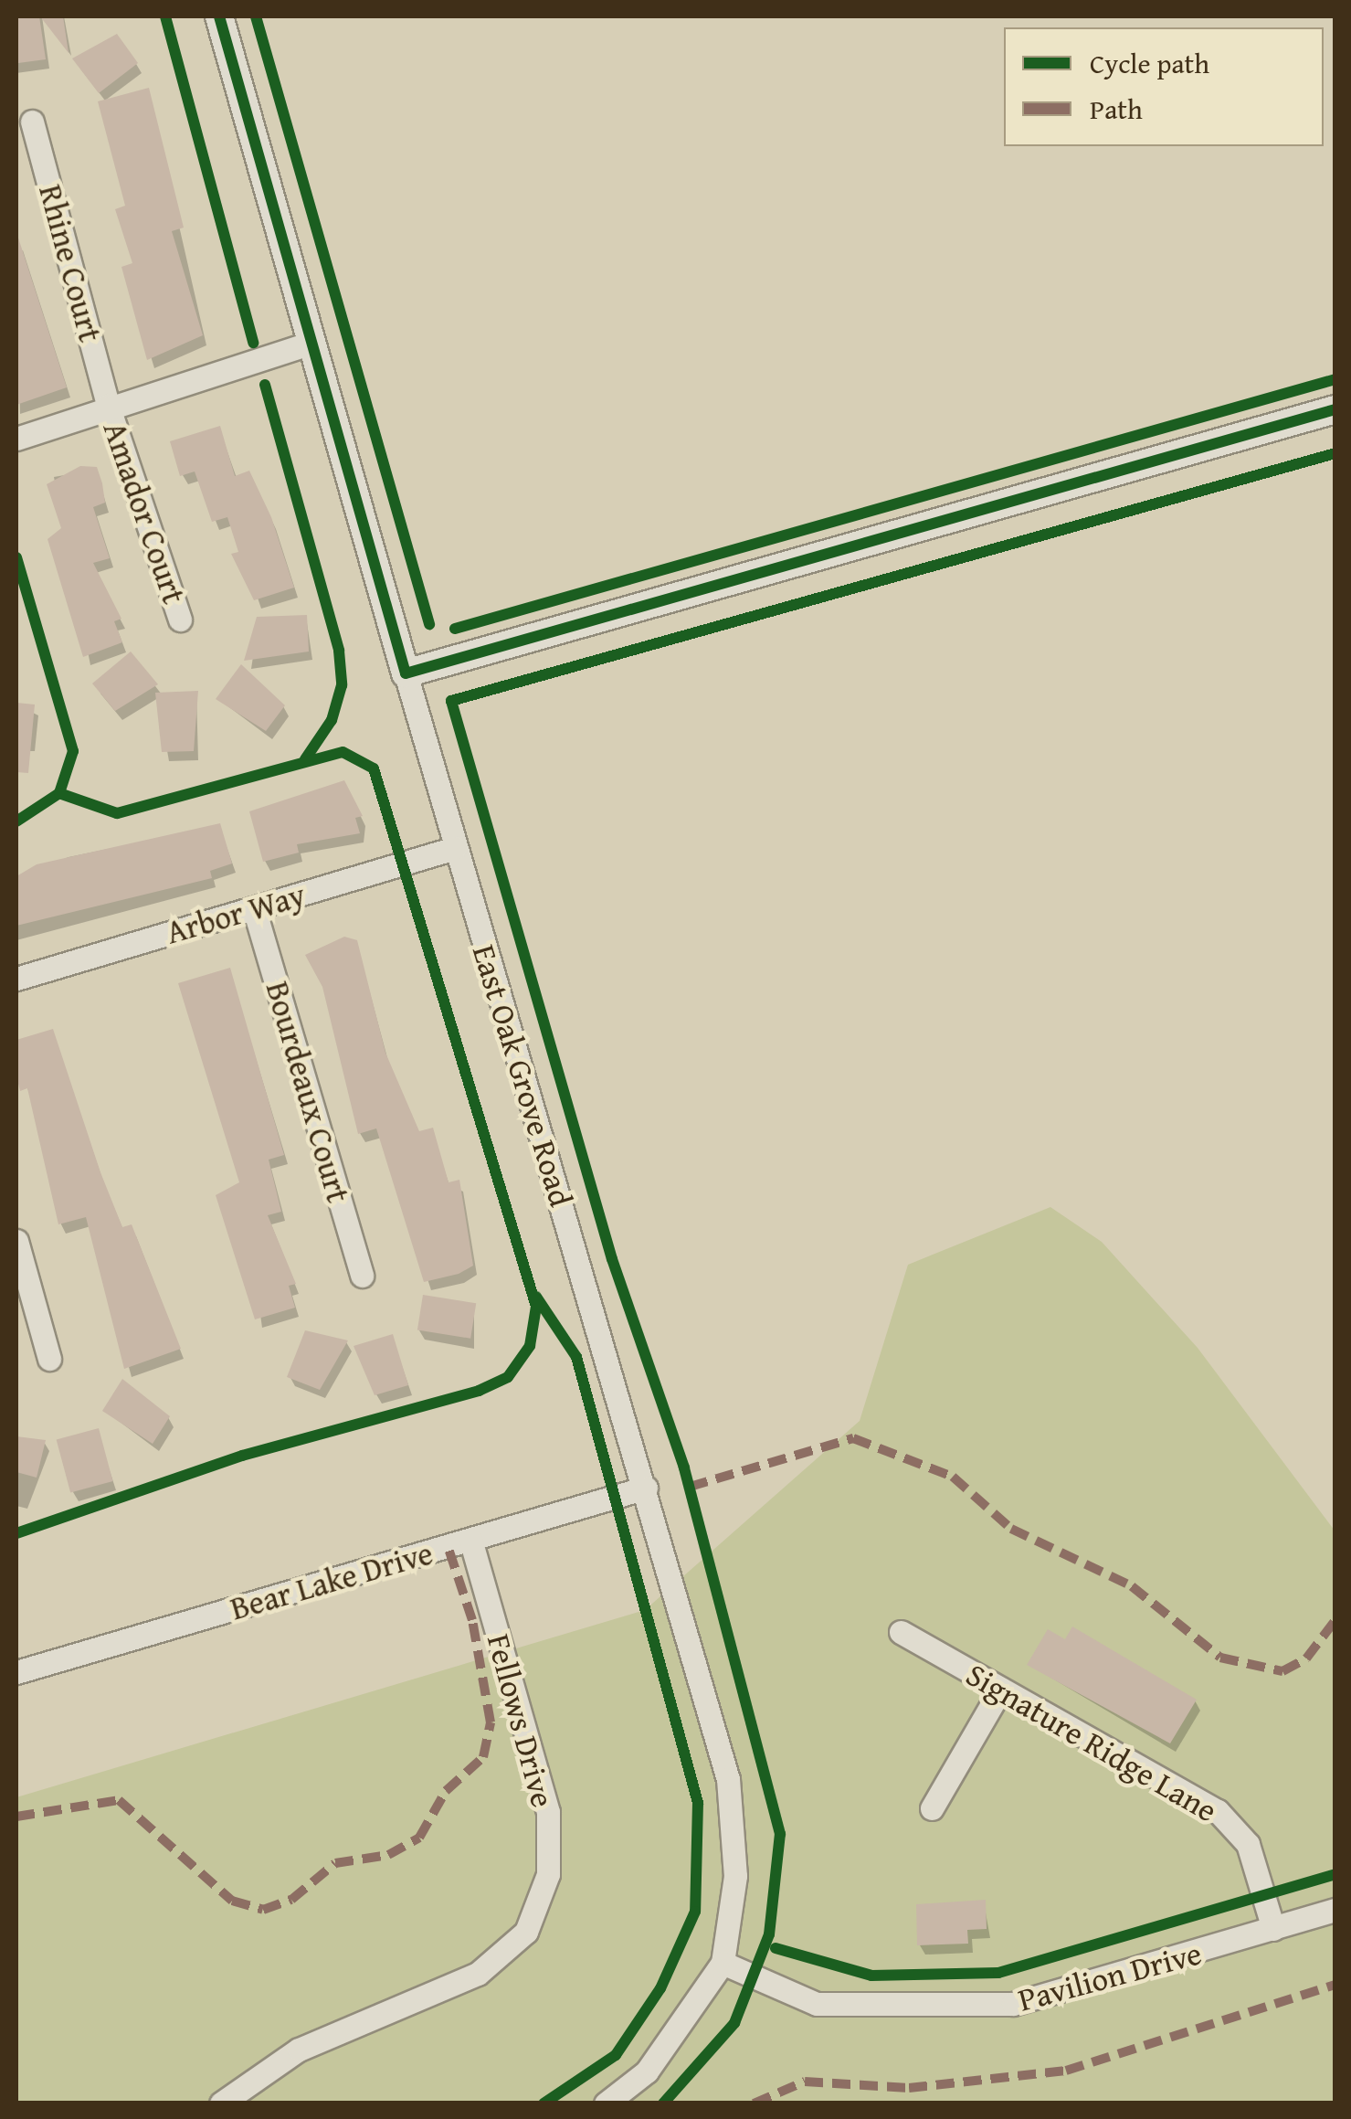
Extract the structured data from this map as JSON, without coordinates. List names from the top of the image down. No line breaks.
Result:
{"streets":{"street":["Rhine Court","Amador Court","Arbor Way","East Oak Grove Road","Bourdeaux Court","Bear Lake Drive","Fellows Drive","Signature Ridge Lane","Pavilion Drive"]},"crossings":[["Rhine Court","Amador Court"],["Arbor Way","East Oak Grove Road"],["Arbor Way","Bourdeaux Court"],["East Oak Grove Road","Bear Lake Drive"],["East Oak Grove Road","Pavilion Drive"],["Bear Lake Drive","Fellows Drive"],["Signature Ridge Lane","Pavilion Drive"]],"legend":["Cycle path","Path"]}
